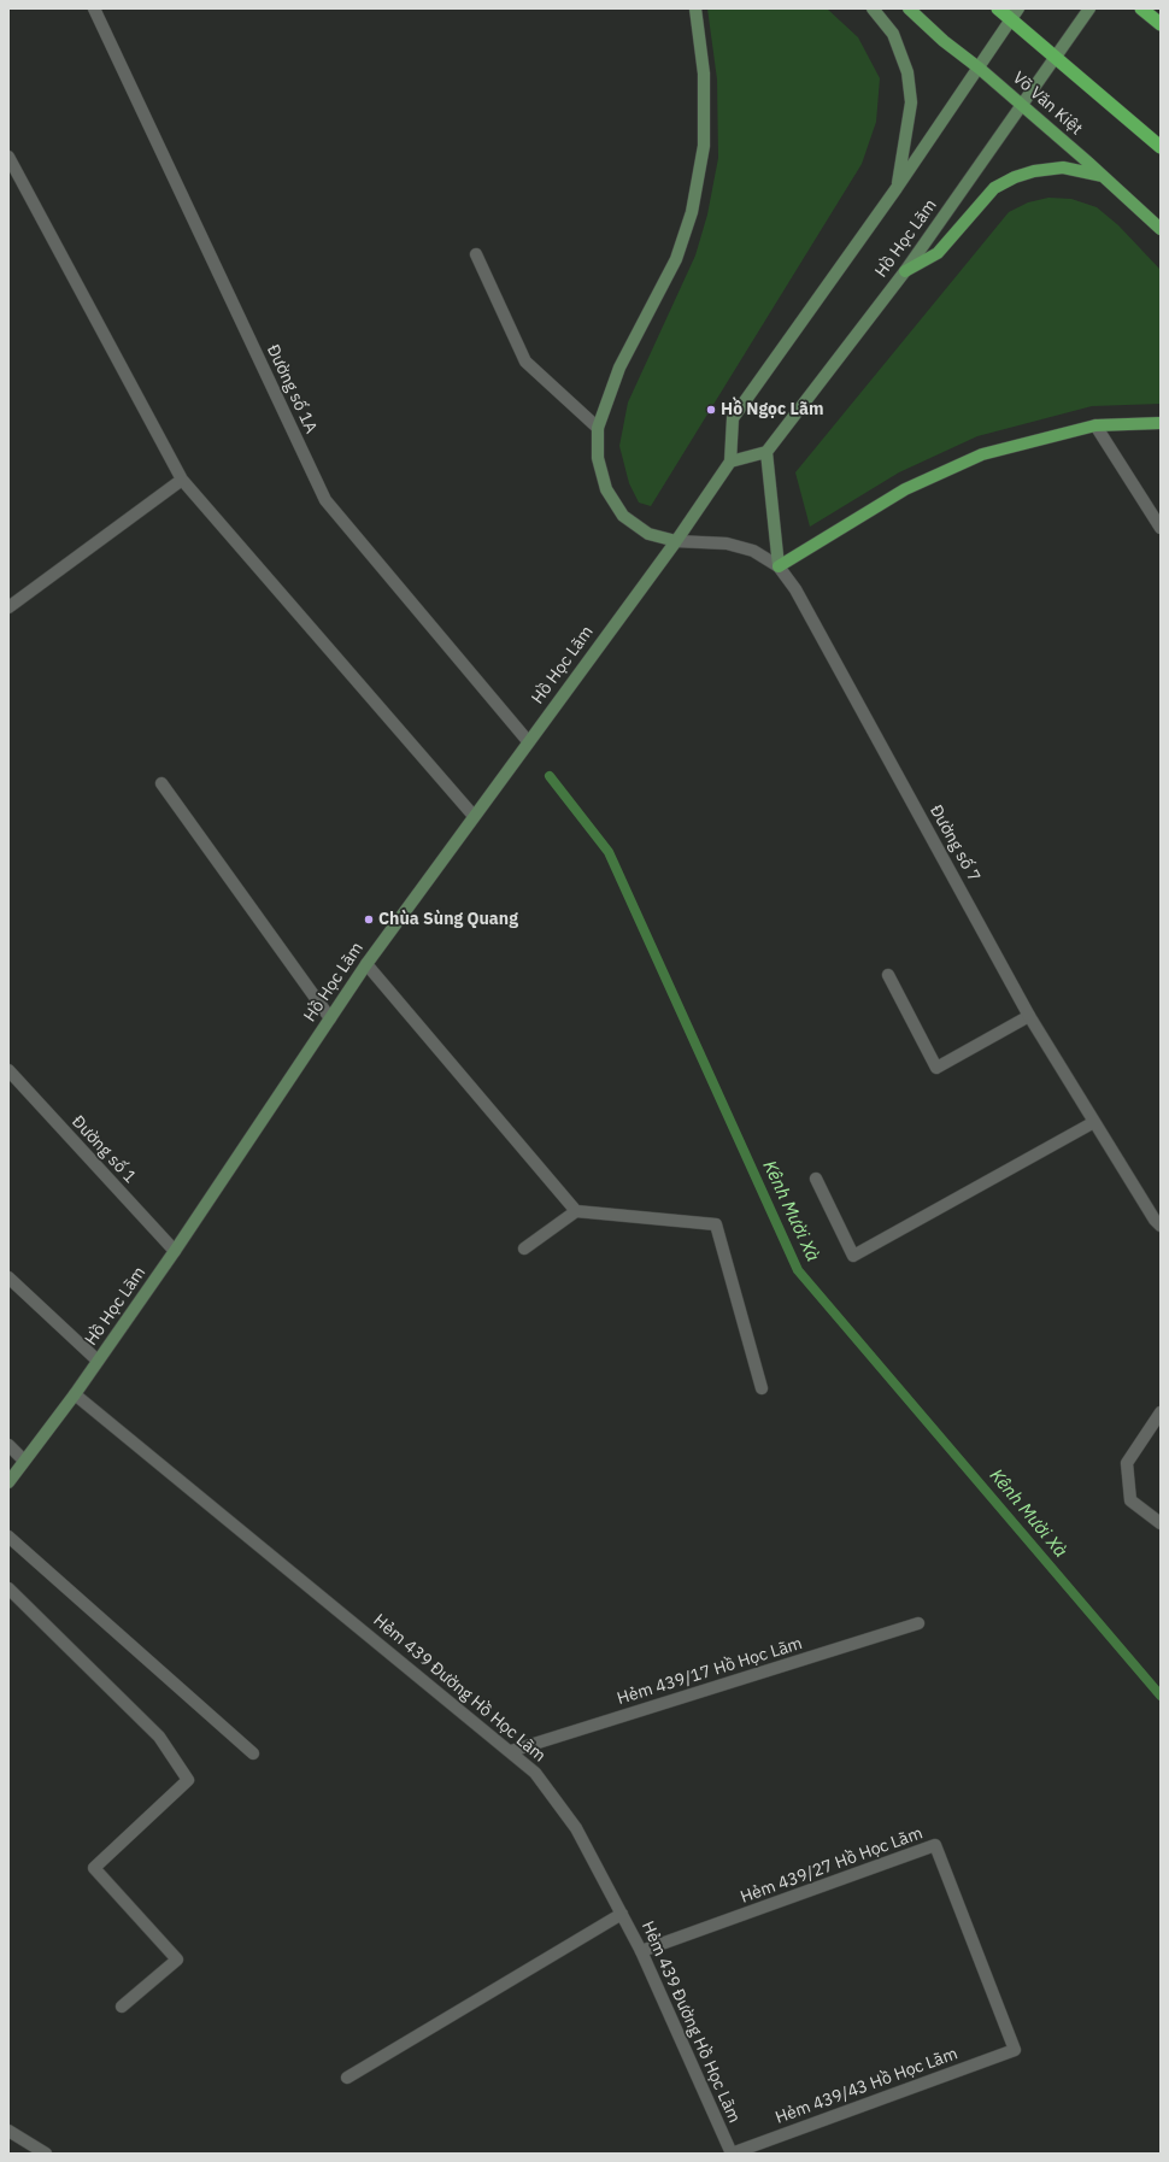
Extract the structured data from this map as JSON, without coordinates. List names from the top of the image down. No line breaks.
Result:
{"streets":{"main road":["Võ Văn Kiệt","Hồ Học Lãm"],"street":["Đường số 1A","Đường số 7","Đường số 1","Hẻm 439/17 Hồ Học Lãm","Hẻm 439 Đường Hồ Học Lãm","Hẻm 439/27 Hồ Học Lãm","Hẻm 439/43 Hồ Học Lãm"]},"crossings":[["Võ Văn Kiệt","Hồ Học Lãm"],["Hồ Học Lãm","Đường số 1A"],["Hồ Học Lãm","Đường số 7"],["Hồ Học Lãm","Đường số 1"],["Hồ Học Lãm","Hẻm 439 Đường Hồ Học Lãm"],["Hẻm 439/17 Hồ Học Lãm","Hẻm 439 Đường Hồ Học Lãm"],["Hẻm 439 Đường Hồ Học Lãm","Hẻm 439/27 Hồ Học Lãm"],["Hẻm 439 Đường Hồ Học Lãm","Hẻm 439/43 Hồ Học Lãm"],["Hẻm 439/27 Hồ Học Lãm","Hẻm 439/43 Hồ Học Lãm"]],"water":["Kênh Mười Xà"],"places":["Hồ Ngọc Lãm","Chùa Sùng Quang"]}
